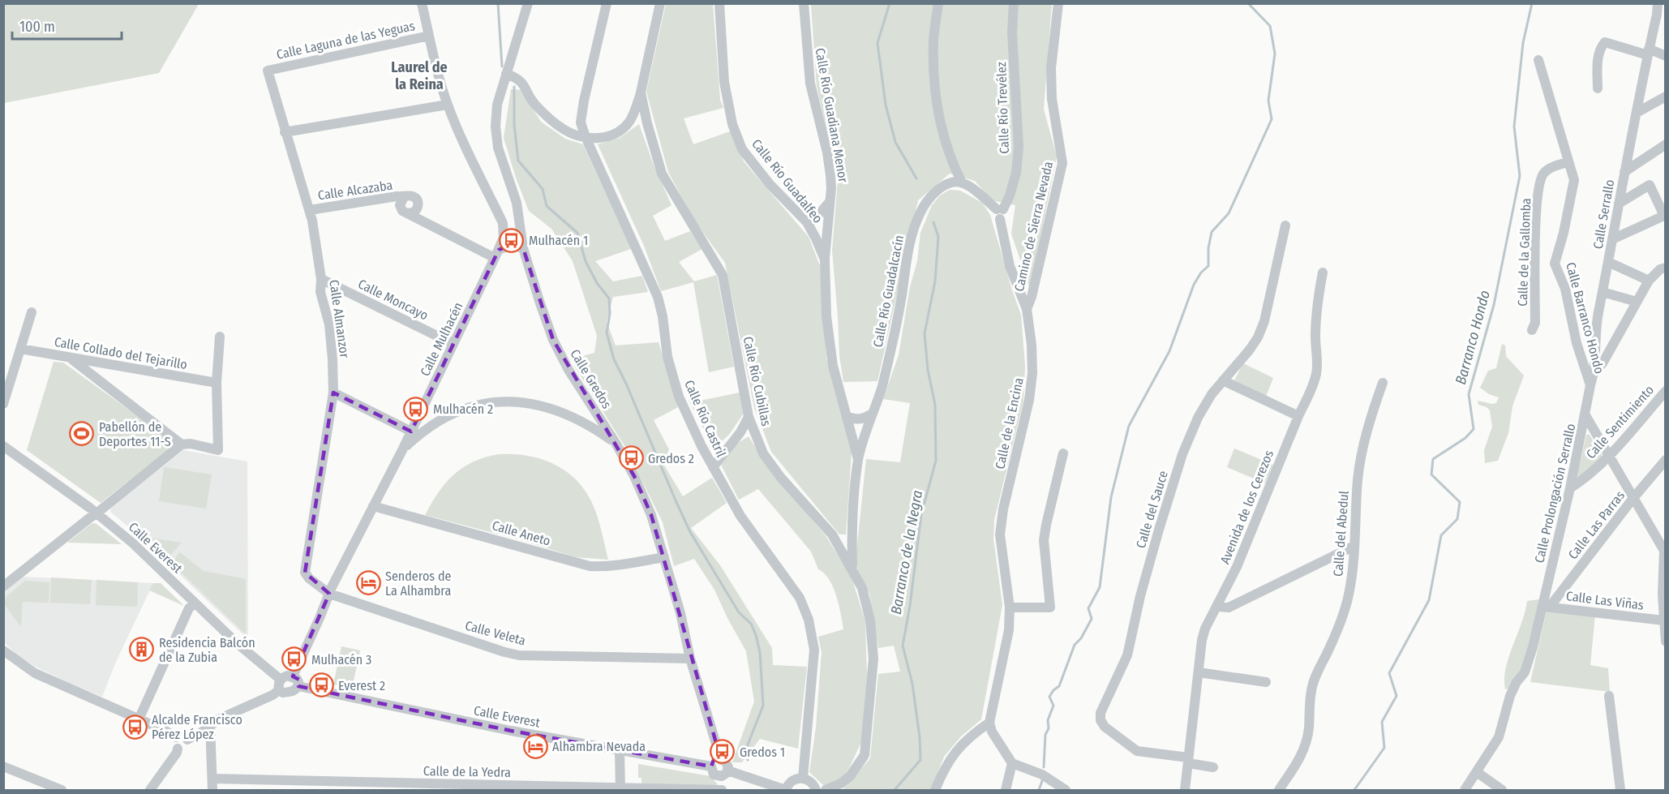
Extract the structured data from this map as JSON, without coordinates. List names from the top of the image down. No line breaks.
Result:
{"streets":{"street":["Calle Laguna de las Yeguas","Calle Río Trevélez","Calle Río Guadiana Menor","Calle Río Guadalfeo","Calle Alcazaba","Calle Serrallo","Camino de Sierra Nevada","Calle de la Gallomba","Calle Río Guadalcacín","Calle Moncayo","Calle Barranco Hondo","Calle Almanzor","Calle Mulhacén","Calle Collado del Tejarillo","Calle Gredos","Calle Río Cubillas","Calle Río Castril","Calle Sentimiento","Calle de la Encina","Calle Prolongación Serrallo","Avenida de los Cerezos","Calle del Sauce","Calle Las Parras","Calle Aneto","Calle del Abedul","Calle Everest","Calle Las Viñas","Calle Veleta","Calle de la Yedra"]},"crossings":[["Calle Laguna de las Yeguas","Calle Almanzor"],["Calle Laguna de las Yeguas","Calle Mulhacén"],["Calle Río Trevélez","Calle de la Encina"],["Calle Río Guadiana Menor","Calle Río Guadalfeo"],["Calle Río Guadalfeo","Calle Río Guadalcacín"],["Calle Alcazaba","Calle Almanzor"],["Calle Serrallo","Calle Barranco Hondo"],["Calle Serrallo","Calle Prolongación Serrallo"],["Camino de Sierra Nevada","Calle de la Encina"],["Calle de la Gallomba","Calle Barranco Hondo"],["Calle Río Guadalcacín","Calle Río Cubillas"],["Calle Moncayo","Calle Almanzor"],["Calle Moncayo","Calle Mulhacén"],["Calle Barranco Hondo","Calle Prolongación Serrallo"],["Calle Almanzor","Calle Mulhacén"],["Calle Almanzor","Calle Veleta"],["Calle Mulhacén","Calle Aneto"],["Calle Mulhacén","Calle Everest"],["Calle Mulhacén","Calle Veleta"],["Calle Gredos","Calle Aneto"],["Calle Gredos","Calle Everest"],["Calle Gredos","Calle Veleta"],["Calle Sentimiento","Calle Prolongación Serrallo"],["Calle Prolongación Serrallo","Calle Las Parras"],["Calle Prolongación Serrallo","Calle Las Viñas"],["Avenida de los Cerezos","Calle del Sauce"],["Calle Las Parras","Calle Las Viñas"]],"districts":["Laurel de la Reina"],"water":["Barranco Hondo","Barranco de la Negra"],"places":{"bus stop":["Mulhacén 1","Mulhacén 2","Gredos 2","Mulhacén 3","Everest 2","Alcalde Francisco Pérez López","Gredos 1"],"sports":["Pabellón de Deportes 11-S"],"hotel":["Senderos de La Alhambra","Alhambra Nevada"],"building":["Residencia Balcón de la Zubia"]},"scale_bar":"100 m"}
